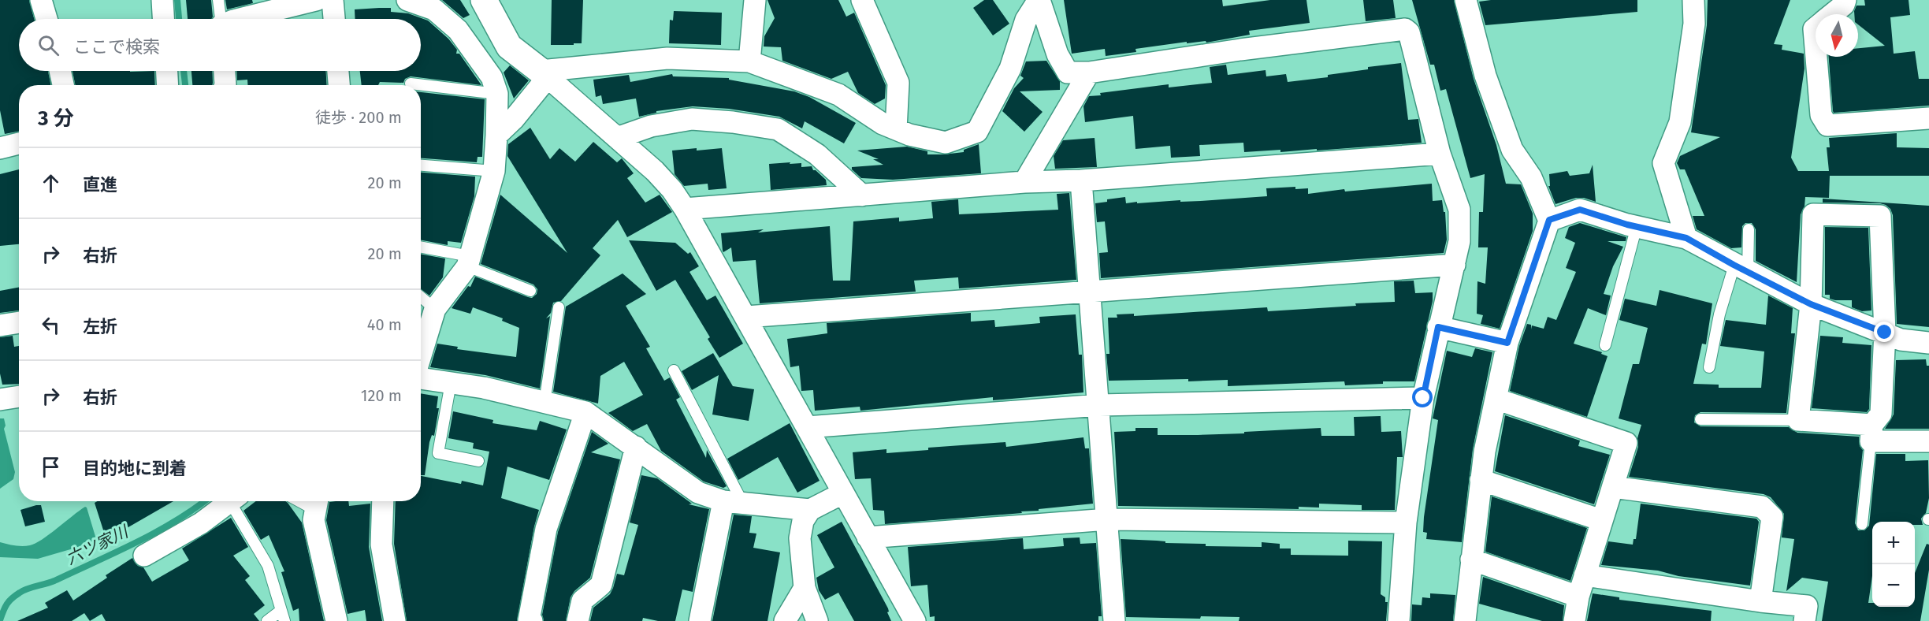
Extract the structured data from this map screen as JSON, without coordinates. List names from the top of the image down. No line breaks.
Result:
{"water":["六ツ家川"],"north":"bottom","page":{"search":"ここで検索","heading":["3 分","徒歩 · 200 m"],"list":[["直進","20 m"],["右折","20 m"],["左折","40 m"],["右折","120 m"],"目的地に到着"],"map_buttons":["+","−"]}}
